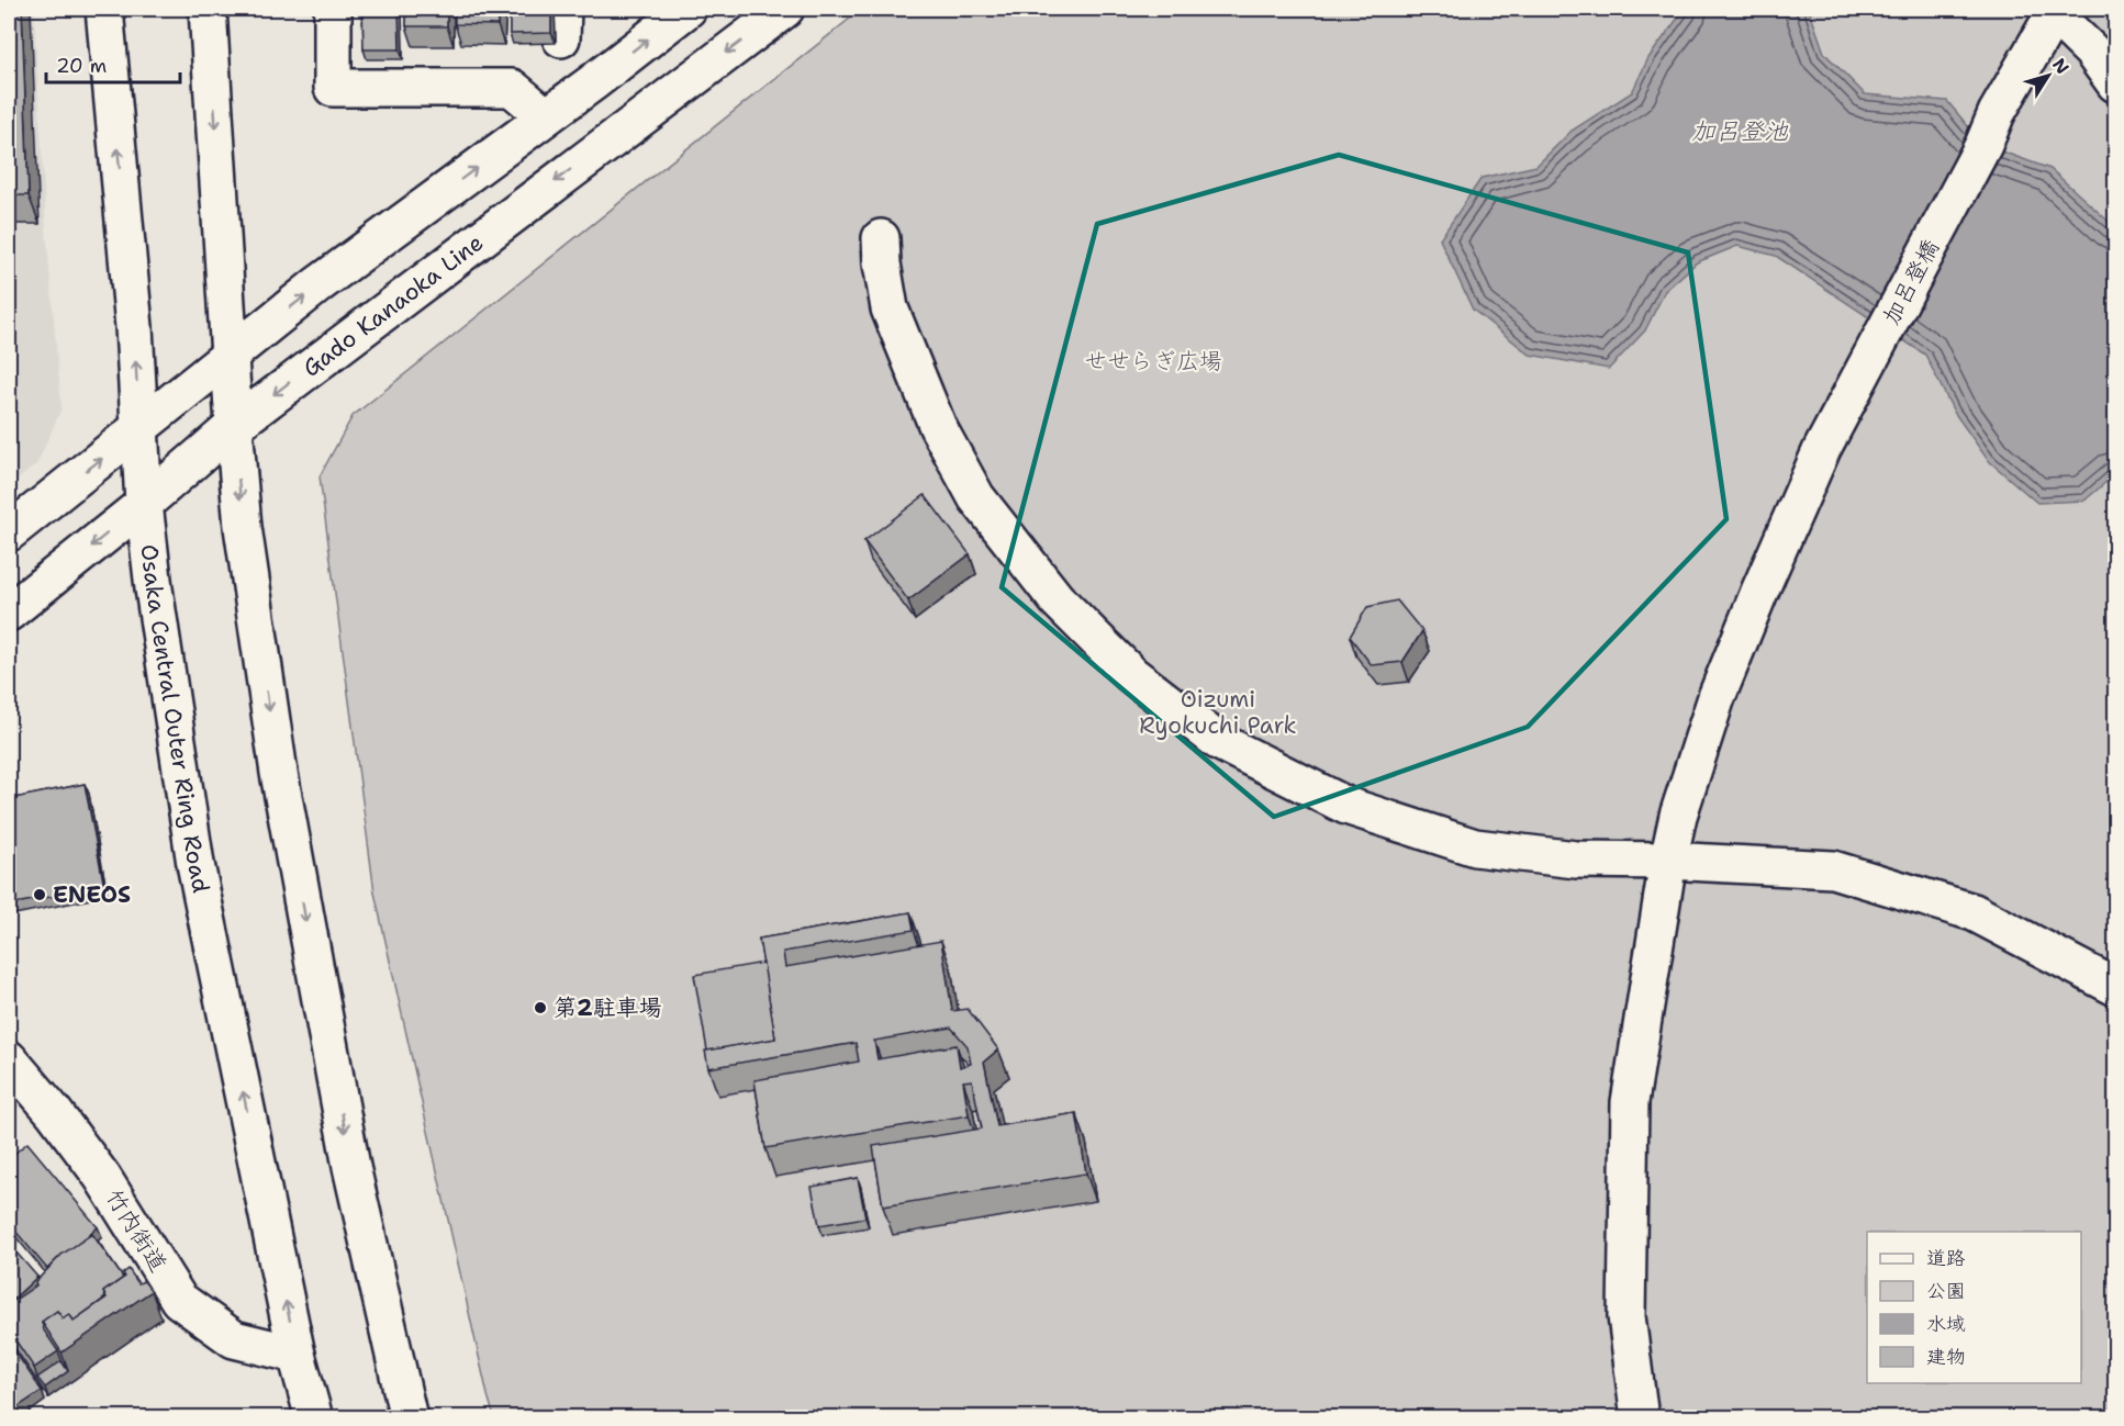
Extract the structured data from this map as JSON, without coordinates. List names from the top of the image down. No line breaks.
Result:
{"streets":{"main road":["加呂登橋","Gado Kanaoka Line","Osaka Central Outer Ring Road","竹内街道"]},"crossings":[["Gado Kanaoka Line","Osaka Central Outer Ring Road"],["Osaka Central Outer Ring Road","竹内街道"]],"water":["加呂登池"],"parks":["せせらぎ広場","Oizumi Ryokuchi Park"],"places":["ENEOS","第2駐車場"],"legend":["道路","公園","水域","建物"],"scale_bar":"20 m","north":"top right"}
